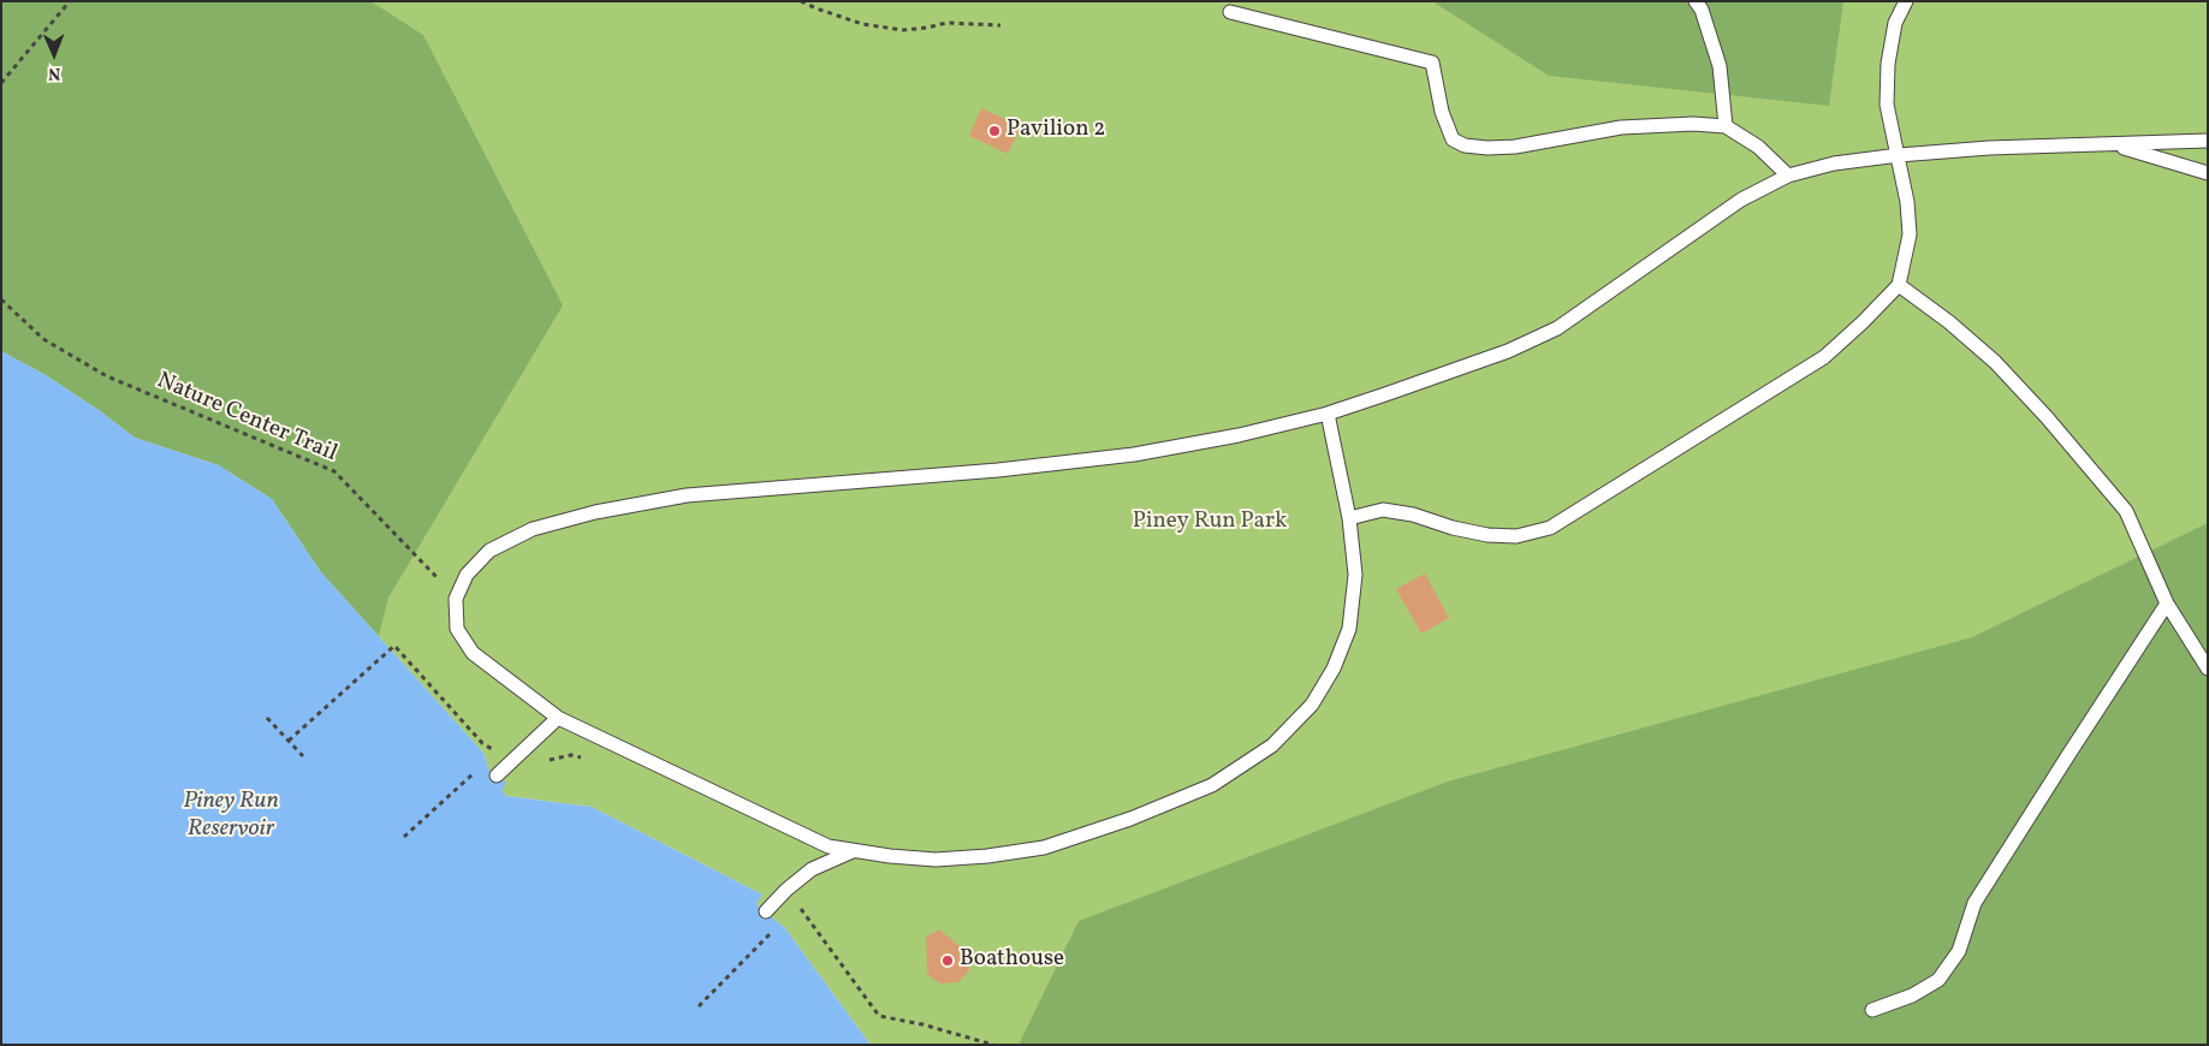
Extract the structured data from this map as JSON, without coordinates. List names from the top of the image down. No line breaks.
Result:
{"streets":{"path":["Nature Center Trail"]},"water":["Piney Run Reservoir"],"parks":["Piney Run Park"],"places":["Pavilion 2","Boathouse"],"north":"bottom"}
